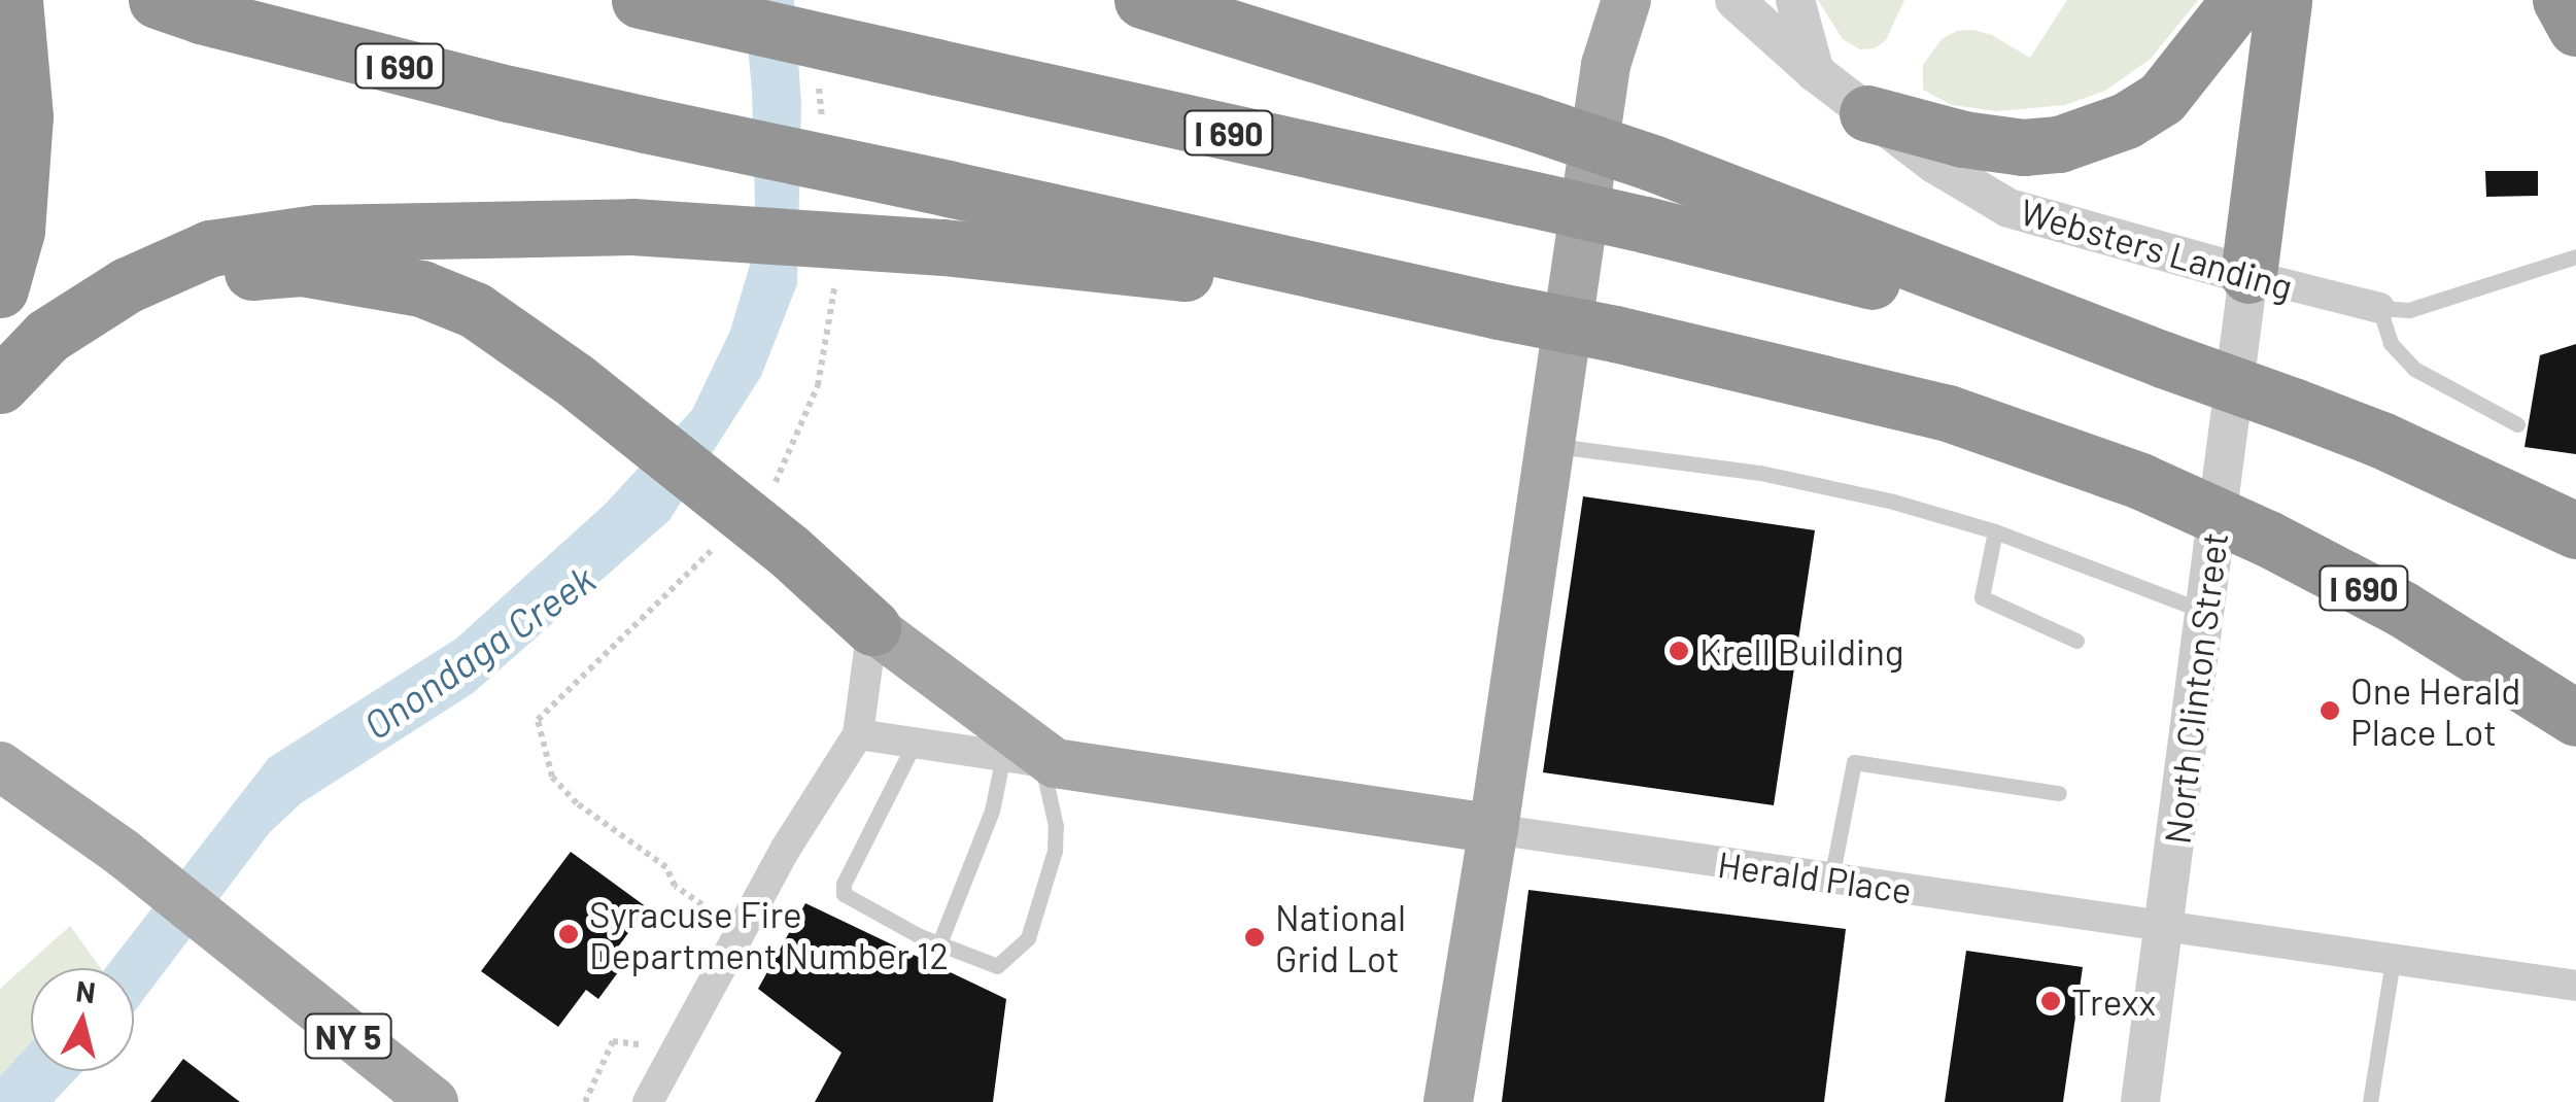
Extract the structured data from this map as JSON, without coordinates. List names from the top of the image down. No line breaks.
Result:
{"streets":{"highway":["I 690"],"main road":["Herald Place","NY 5"],"street":["Websters Landing","North Clinton Street"]},"crossings":[["Websters Landing","North Clinton Street"],["North Clinton Street","Herald Place"]],"water":["Onondaga Creek"],"places":["Krell Building","One Herald Place Lot","Syracuse Fire Department Number 12","National Grid Lot","Trexx"],"north":"top"}
